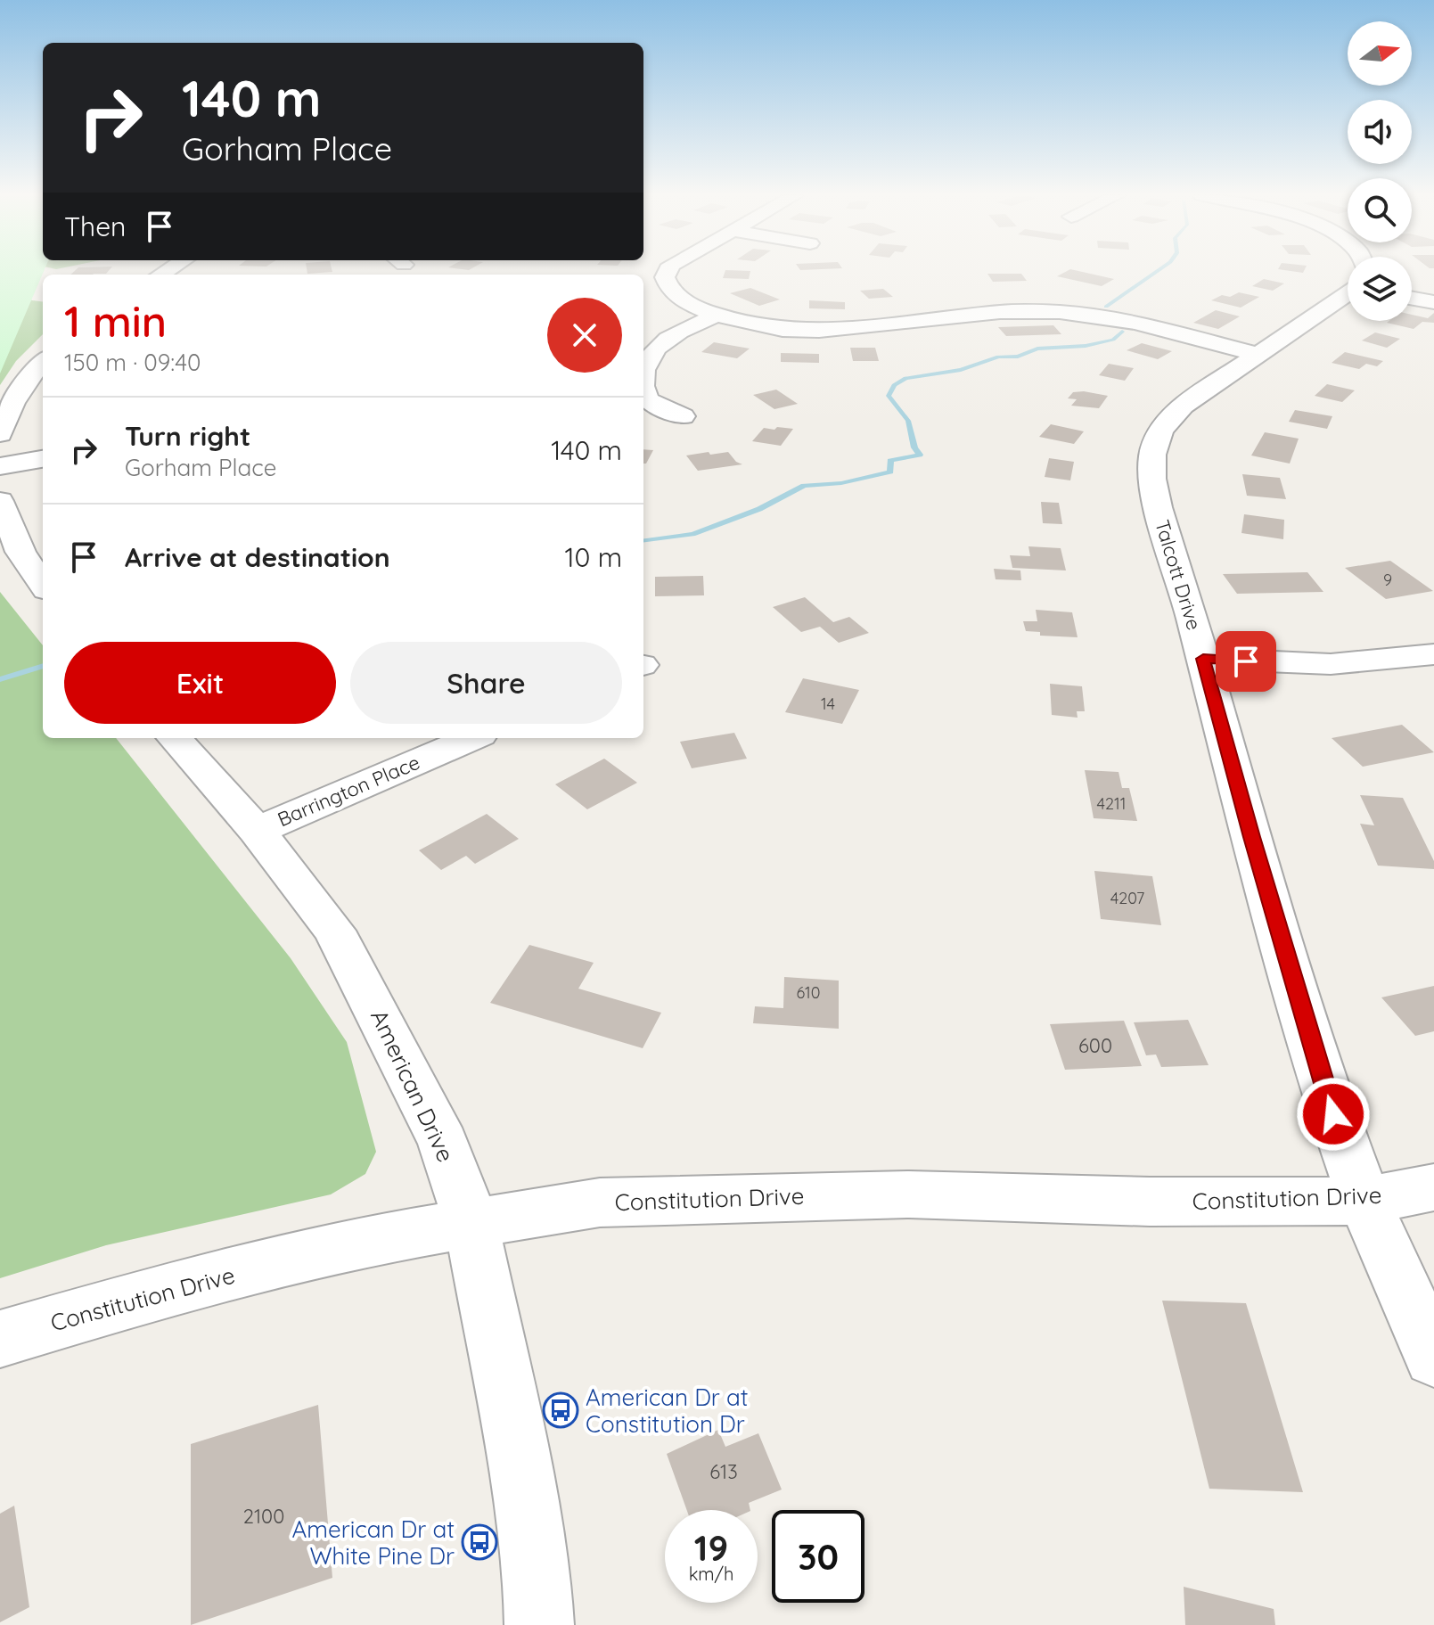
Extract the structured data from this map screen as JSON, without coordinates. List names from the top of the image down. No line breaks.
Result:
{"streets":{"street":["Talcott Drive","Barrington Place","American Drive","Constitution Drive"]},"crossings":[["Talcott Drive","Constitution Drive"],["Barrington Place","American Drive"],["American Drive","Constitution Drive"]],"places":{"bus stop":["American Dr at Constitution Dr","American Dr at White Pine Dr"]},"house_numbers":["9","14","4211","4207","610","600","613","2100"],"north":"right","page":{"turn":["140 m","Gorham Place"],"then":"Then","heading":["1 min","150 m · 09:40"],"list":[{"name":"Turn right","note":"Gorham Place","value":"140 m"},{"name":"Arrive at destination","value":"10 m"}],"buttons":["Exit","Share"],"speed":"19 km/h","limit":"30"}}
